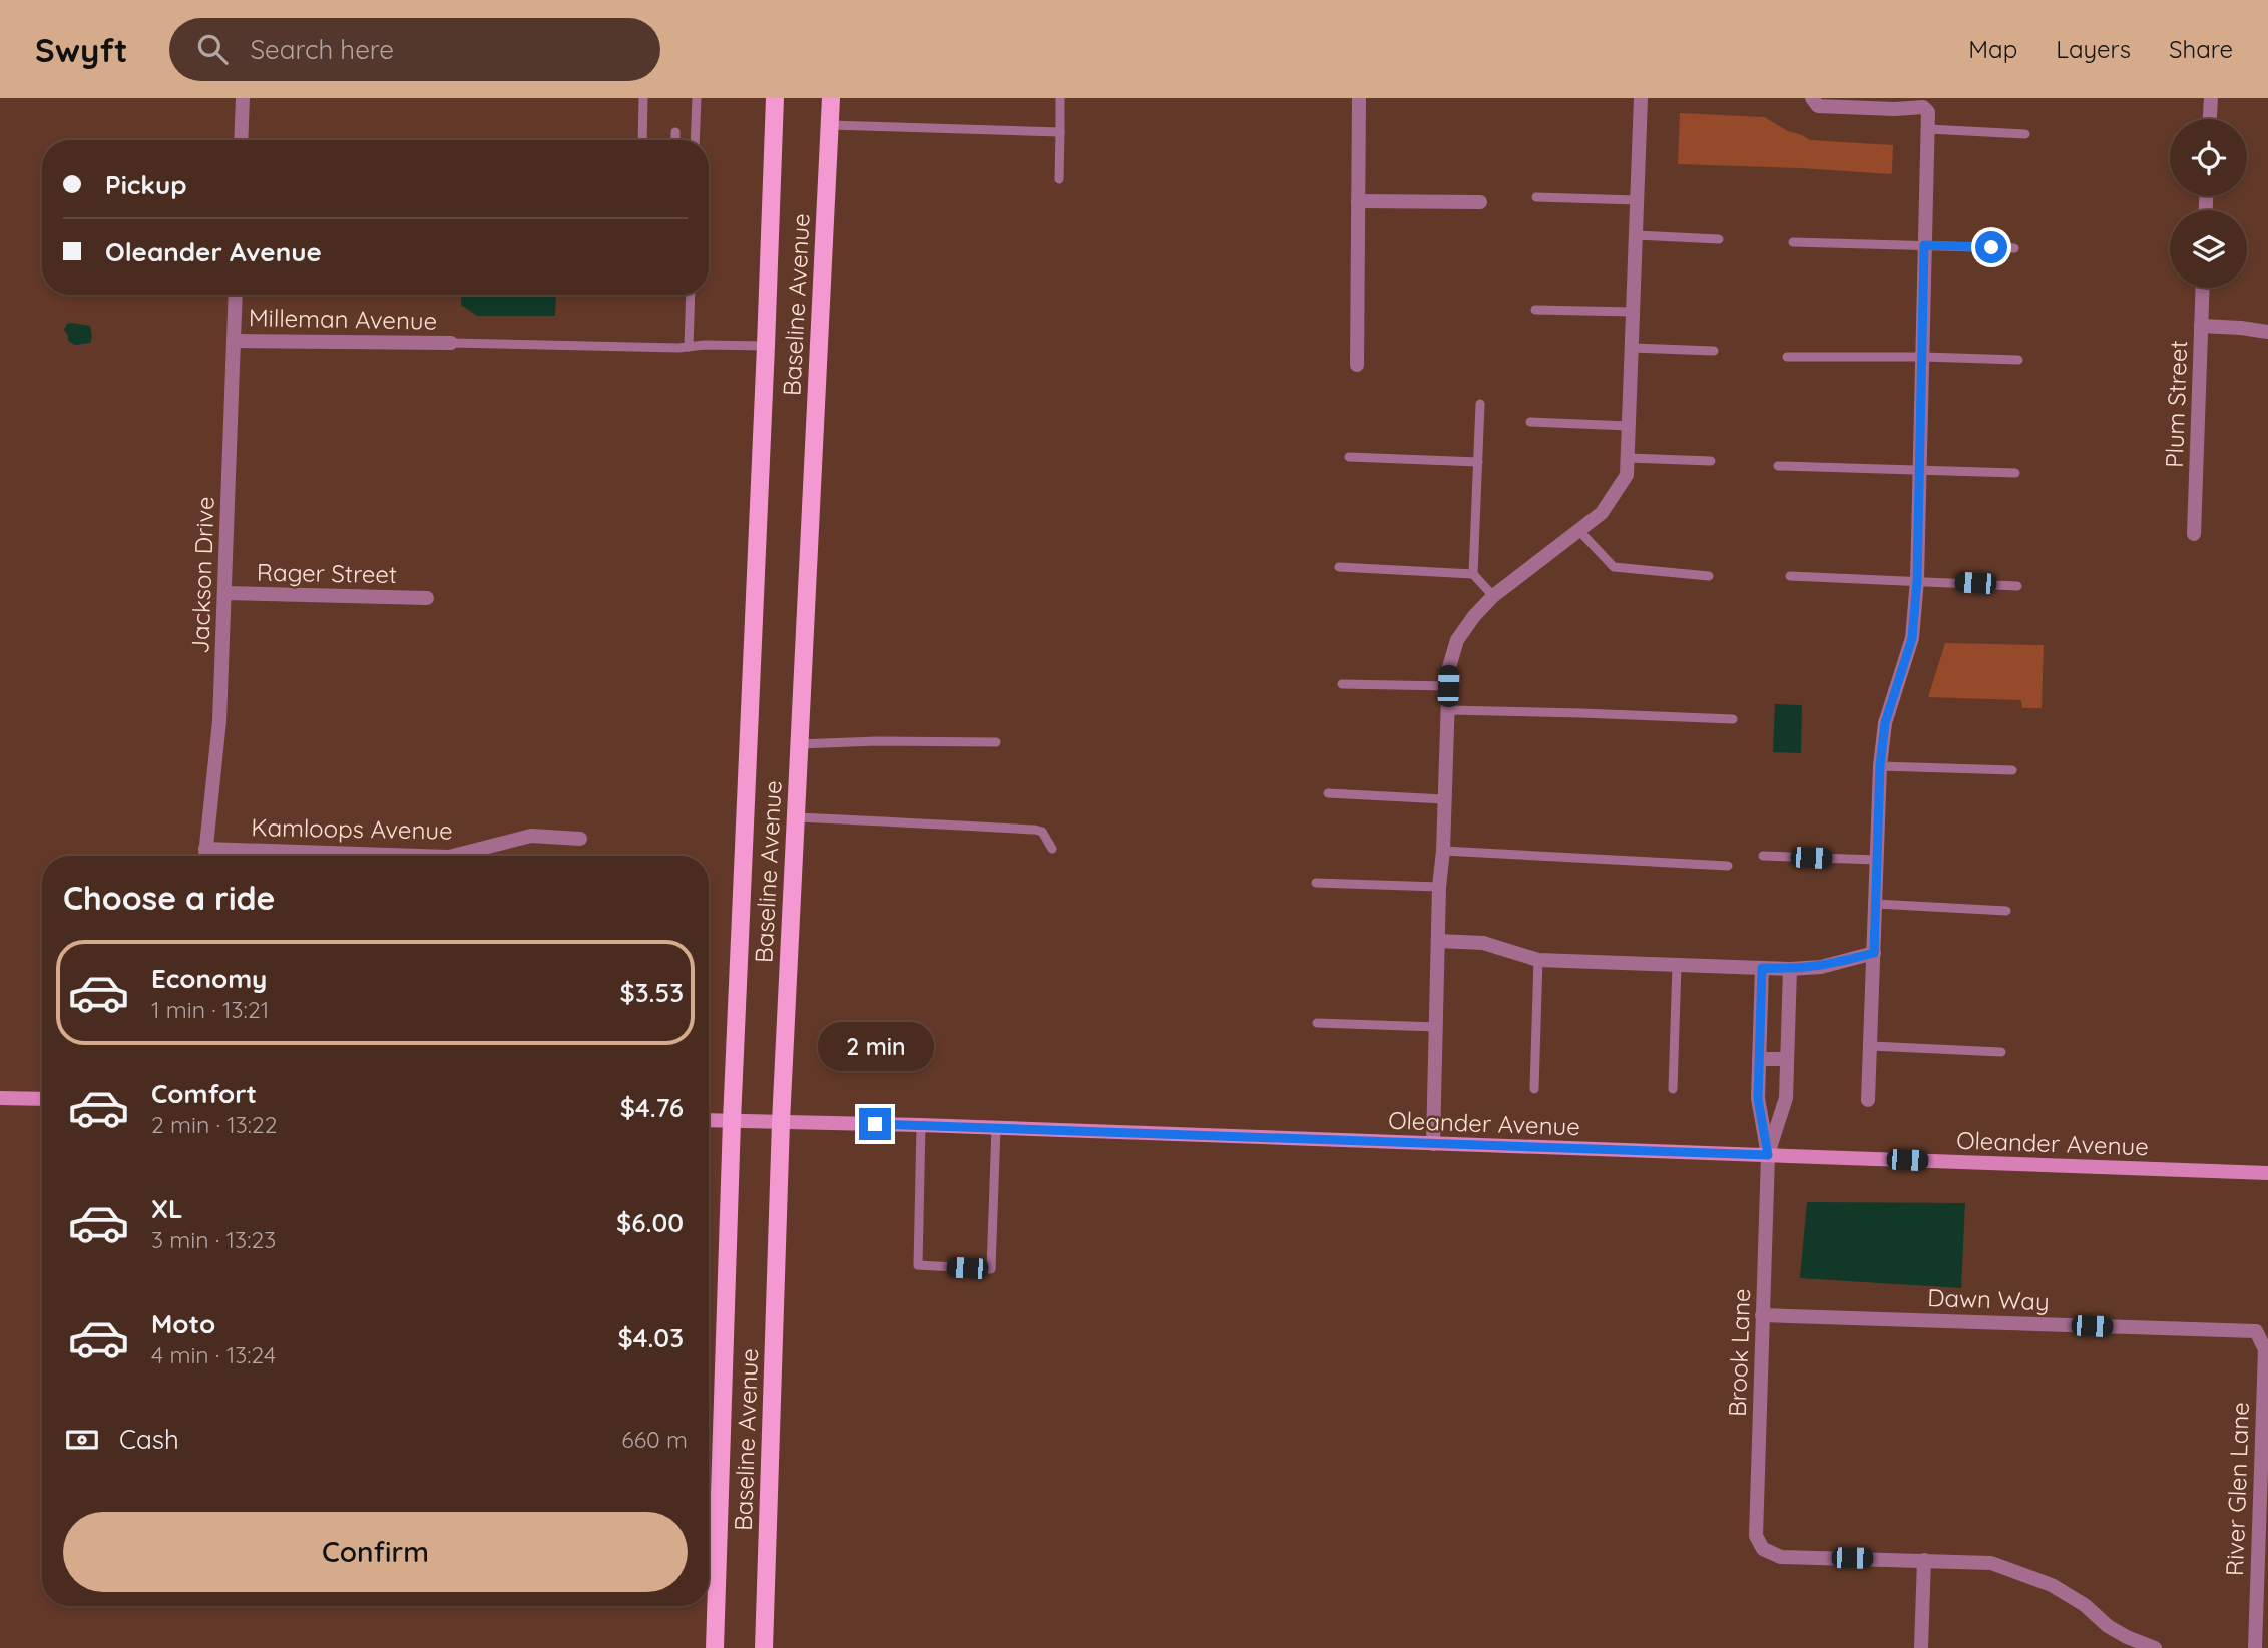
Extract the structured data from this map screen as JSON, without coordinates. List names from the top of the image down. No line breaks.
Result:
{"streets":{"main road":["Baseline Avenue"],"street":["Milleman Avenue","Plum Street","Rager Street","Jackson Drive","Kamloops Avenue","Oleander Avenue","Dawn Way","Brook Lane","River Glen Lane"]},"crossings":[["Baseline Avenue","Oleander Avenue"],["Milleman Avenue","Jackson Drive"],["Rager Street","Jackson Drive"],["Jackson Drive","Kamloops Avenue"],["Oleander Avenue","Brook Lane"],["Dawn Way","Brook Lane"],["Dawn Way","River Glen Lane"]],"page":{"header":"Swyft","search":"Search here","nav":["Map","Layers","Share"],"banner":["Pickup","Oleander Avenue"],"heading":"Choose a ride","list":[{"name":"Economy","note":"1 min · 13:21","value":"$3.53"},{"name":"Comfort","note":"2 min · 13:22","value":"$4.76"},{"name":"XL","note":"3 min · 13:23","value":"$6.00"},{"name":"Moto","note":"4 min · 13:24","value":"$4.03"}],"bubble":"2 min","pay":["Cash","660 m"],"buttons":"Confirm"}}
